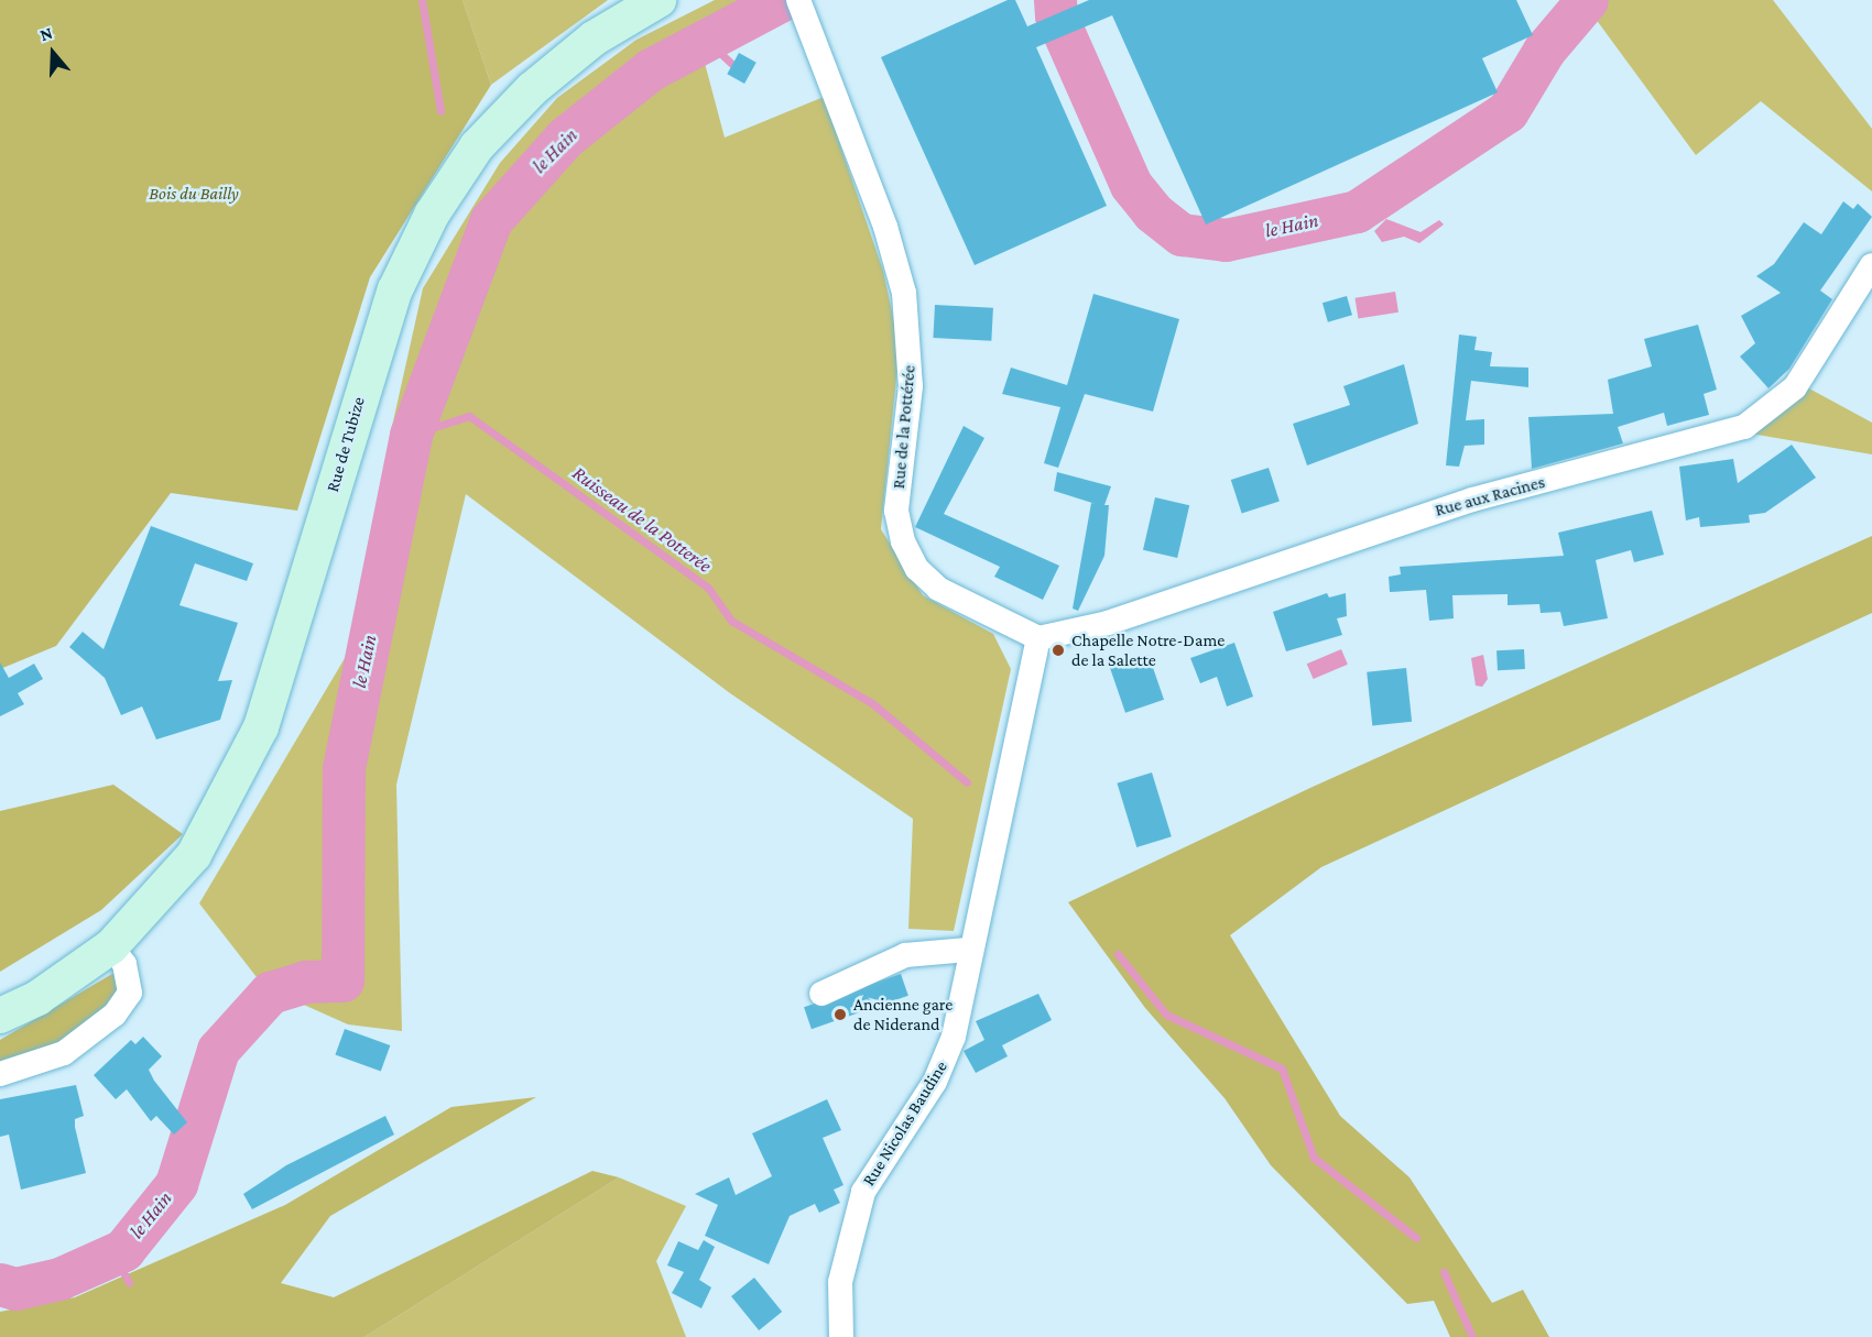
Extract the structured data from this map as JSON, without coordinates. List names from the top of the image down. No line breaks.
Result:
{"streets":{"main road":["Rue de Tubize"],"street":["Rue de la Pottérée","Rue aux Racines","Rue Nicolas Baudine"]},"crossings":[["Rue de la Pottérée","Rue aux Racines"],["Rue de la Pottérée","Rue Nicolas Baudine"],["Rue aux Racines","Rue Nicolas Baudine"]],"water":["le Hain","Ruisseau de la Potterée"],"parks":["Bois du Bailly"],"places":["Chapelle Notre-Dame de la Salette","Ancienne gare de Niderand"],"north":"top"}
